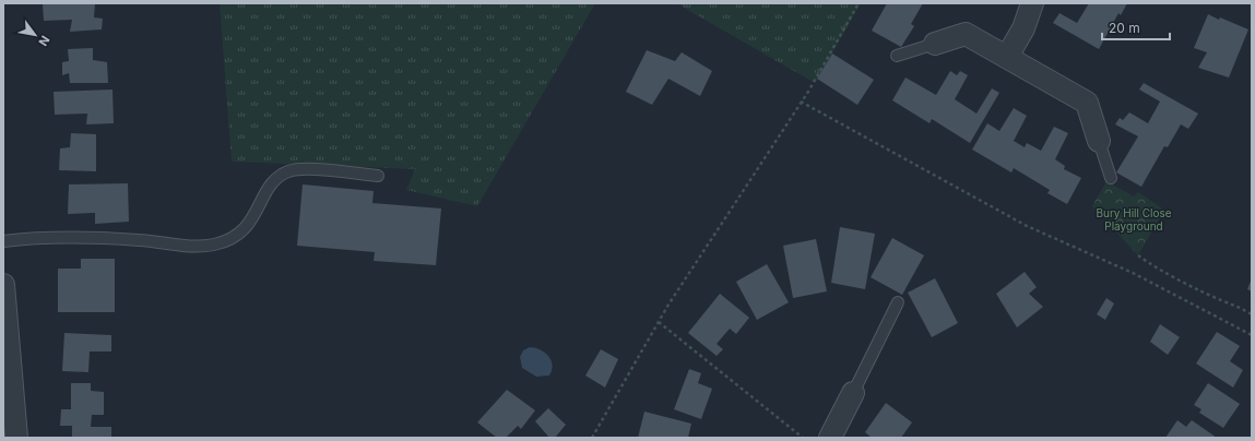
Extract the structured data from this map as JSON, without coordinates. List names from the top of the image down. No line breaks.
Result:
{"parks":["Bury Hill Close Playground"],"scale_bar":"20 m","north":"bottom right"}
